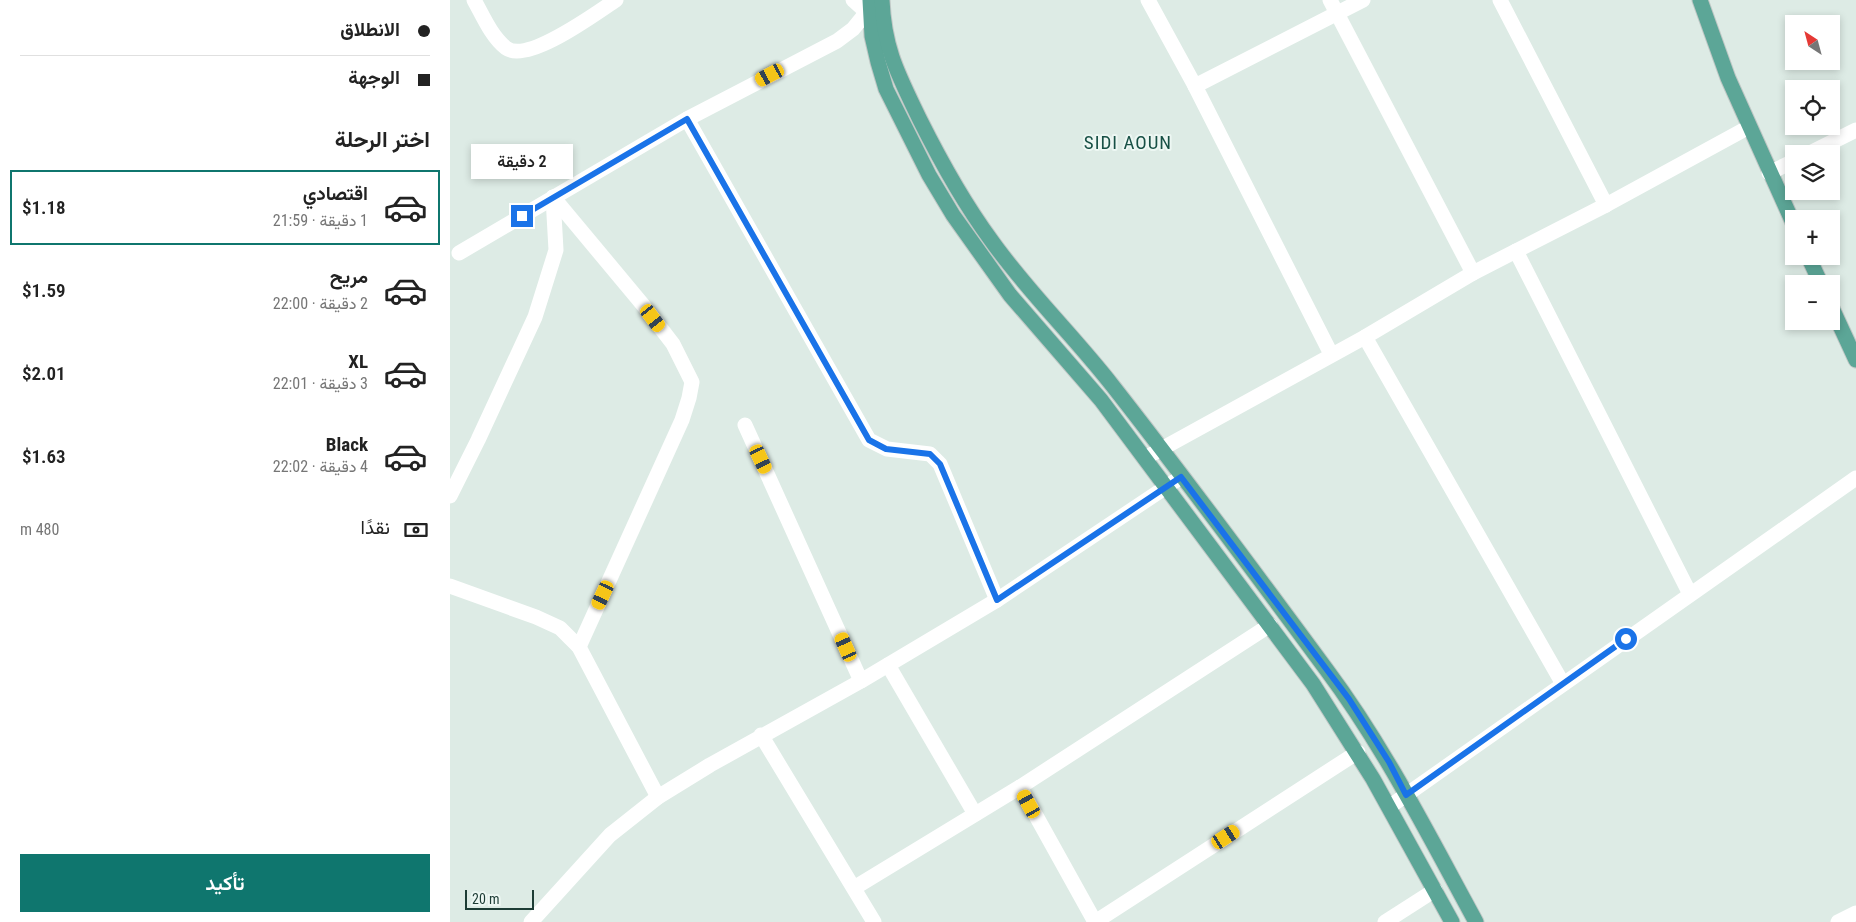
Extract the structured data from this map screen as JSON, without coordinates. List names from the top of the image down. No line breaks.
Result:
{"districts":["SIDI AOUN"],"scale_bar":"20 m","north":"top left","page":{"banner":["الانطلاق","الوجهة"],"map_buttons":["+","−"],"heading":"اختر الرحلة","bubble":"2 دقيقة","list":[{"name":"اقتصادي","note":"1 دقيقة · 21:59","value":"$1.18"},{"name":"مريح","note":"2 دقيقة · 22:00","value":"$1.59"},{"name":"XL","note":"3 دقيقة · 22:01","value":"$2.01"},{"name":"Black","note":"4 دقيقة · 22:02","value":"$1.63"}],"pay":["نقدًا","480 m"],"buttons":"تأكيد","scale":"20 m"}}
